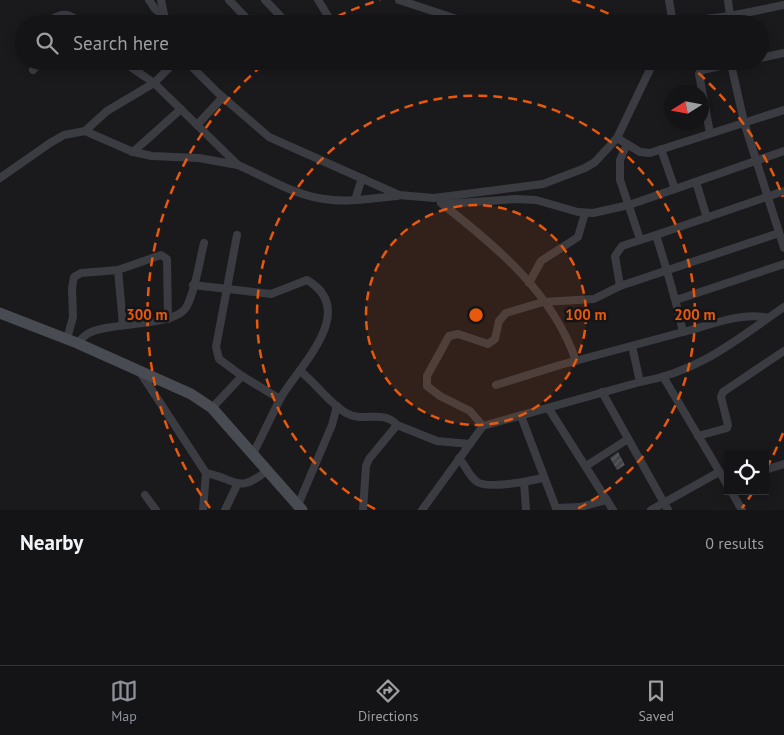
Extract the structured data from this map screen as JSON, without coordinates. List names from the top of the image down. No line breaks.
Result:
{"north":"left","page":{"search":"Search here","heading":["Nearby","0 results"],"nav":["Map","Directions","Saved"]},"rings":["100 m","200 m","300 m"]}
